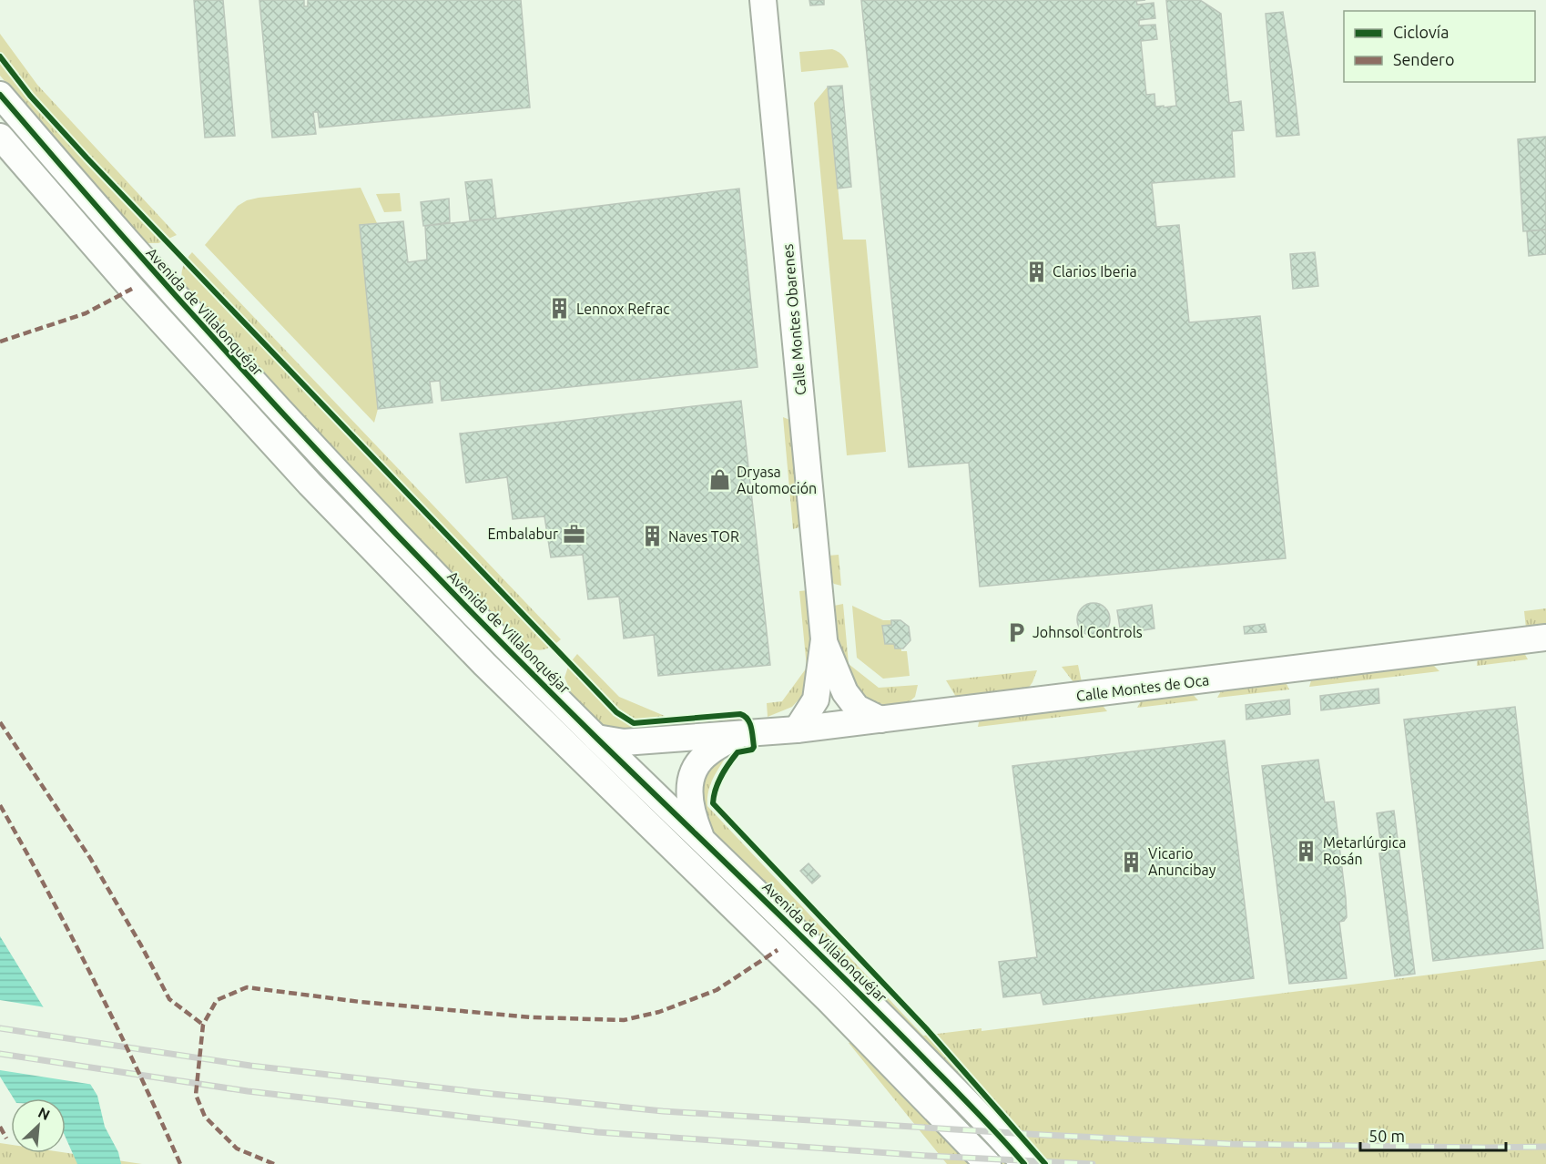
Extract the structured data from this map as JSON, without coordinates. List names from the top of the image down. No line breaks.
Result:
{"streets":{"street":["Avenida de Villalonquéjar","Calle Montes Obarenes","Calle Montes de Oca"]},"crossings":[["Avenida de Villalonquéjar","Calle Montes de Oca"],["Calle Montes Obarenes","Calle Montes de Oca"]],"places":{"building":["Clarios Iberia","Lennox Refrac","Naves TOR","Metarlúrgica Rosán","Vicario Anuncibay"],"shop":["Dryasa Automoción"],"office":["Embalabur"],"parking":["Johnsol Controls"]},"legend":["Ciclovía","Sendero"],"scale_bar":"50 m","north":"top right"}
